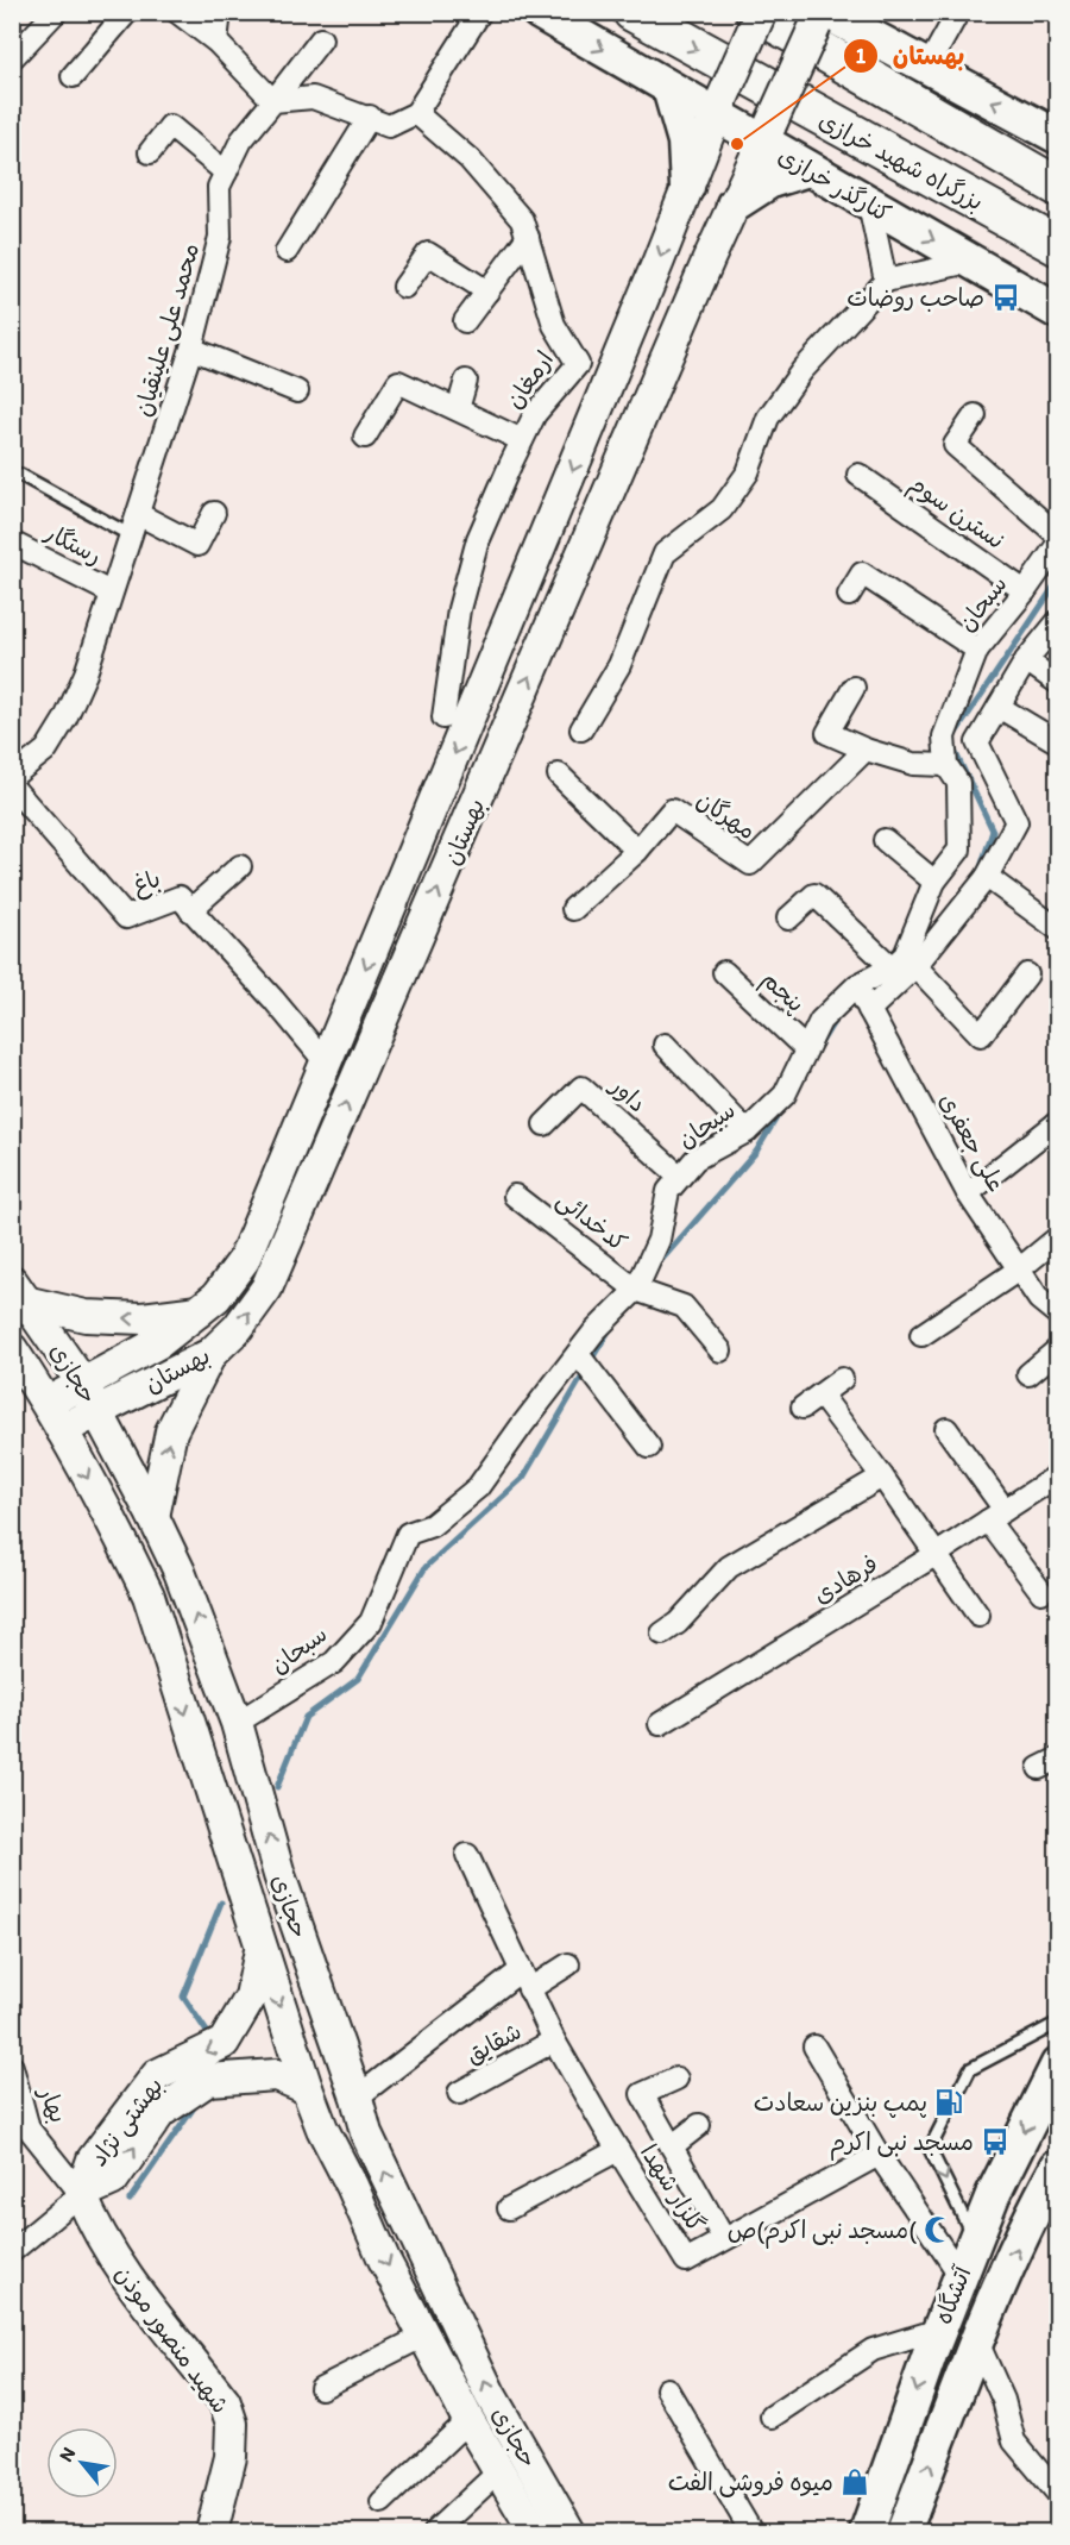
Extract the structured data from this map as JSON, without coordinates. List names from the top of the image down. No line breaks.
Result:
{"streets":{"highway":["بزرگراه شهید خرازی"],"main road":["کنارگذر خرازی","بهستان","حجازی","بهشتی نژاد","آتشگاه","شهید منصور موذن"],"street":["محمد علی علینقیان","ارمغان","نسترن سوم","رستگار","سبحان","مهرگان","باغ","پنجم","داور","علی جعفری","کدخدائی","فرهادی","شقایق","بهار","گلزار شهدا"]},"crossings":[["کنارگذر خرازی","بهستان"],["محمد علی علینقیان","رستگار"],["نسترن سوم","سبحان"],["سبحان","پنجم"],["سبحان","داور"],["سبحان","علی جعفری"],["سبحان","کدخدائی"],["سبحان","حجازی"],["بهستان","باغ"],["بهستان","حجازی"],["حجازی","بهشتی نژاد"],["شقایق","گلزار شهدا"],["بهار","بهشتی نژاد"],["بهار","شهید منصور موذن"],["بهشتی نژاد","شهید منصور موذن"]],"places":{"other":["بهستان"],"bus stop":["صاحب روضات","مسجد نبی اکرم"],"fuel station":["پمپ بنزین سعادت"],"mosque":["مسجد نبی اکرم)ص("],"shop":["میوه فروشی الفت"]},"north":"top left"}
